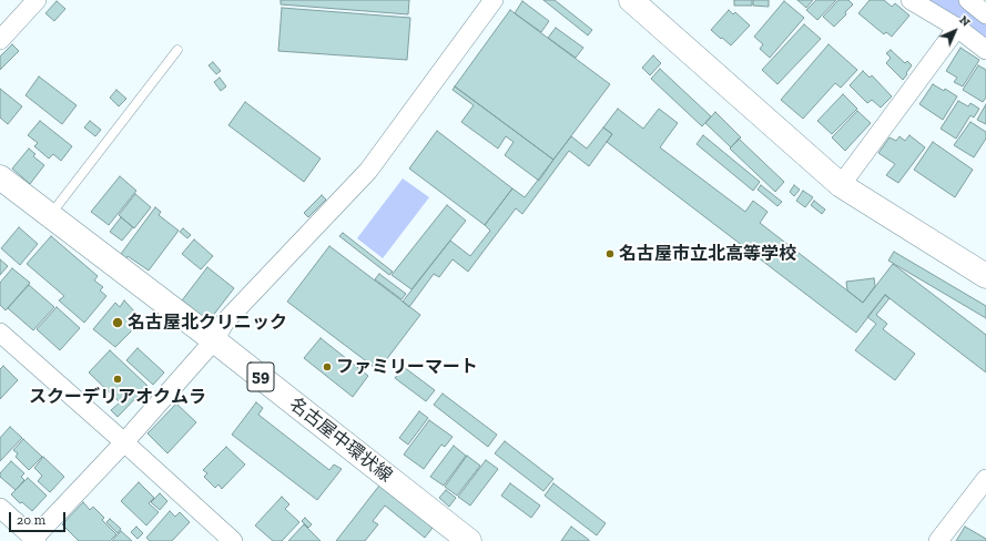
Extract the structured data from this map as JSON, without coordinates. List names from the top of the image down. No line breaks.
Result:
{"streets":{"main road":["59","名古屋中環状線"]},"places":["名古屋市立北高等学校","名古屋北クリニック","ファミリーマート","スクーデリアオクムラ"],"scale_bar":"20 m","north":"top right"}
